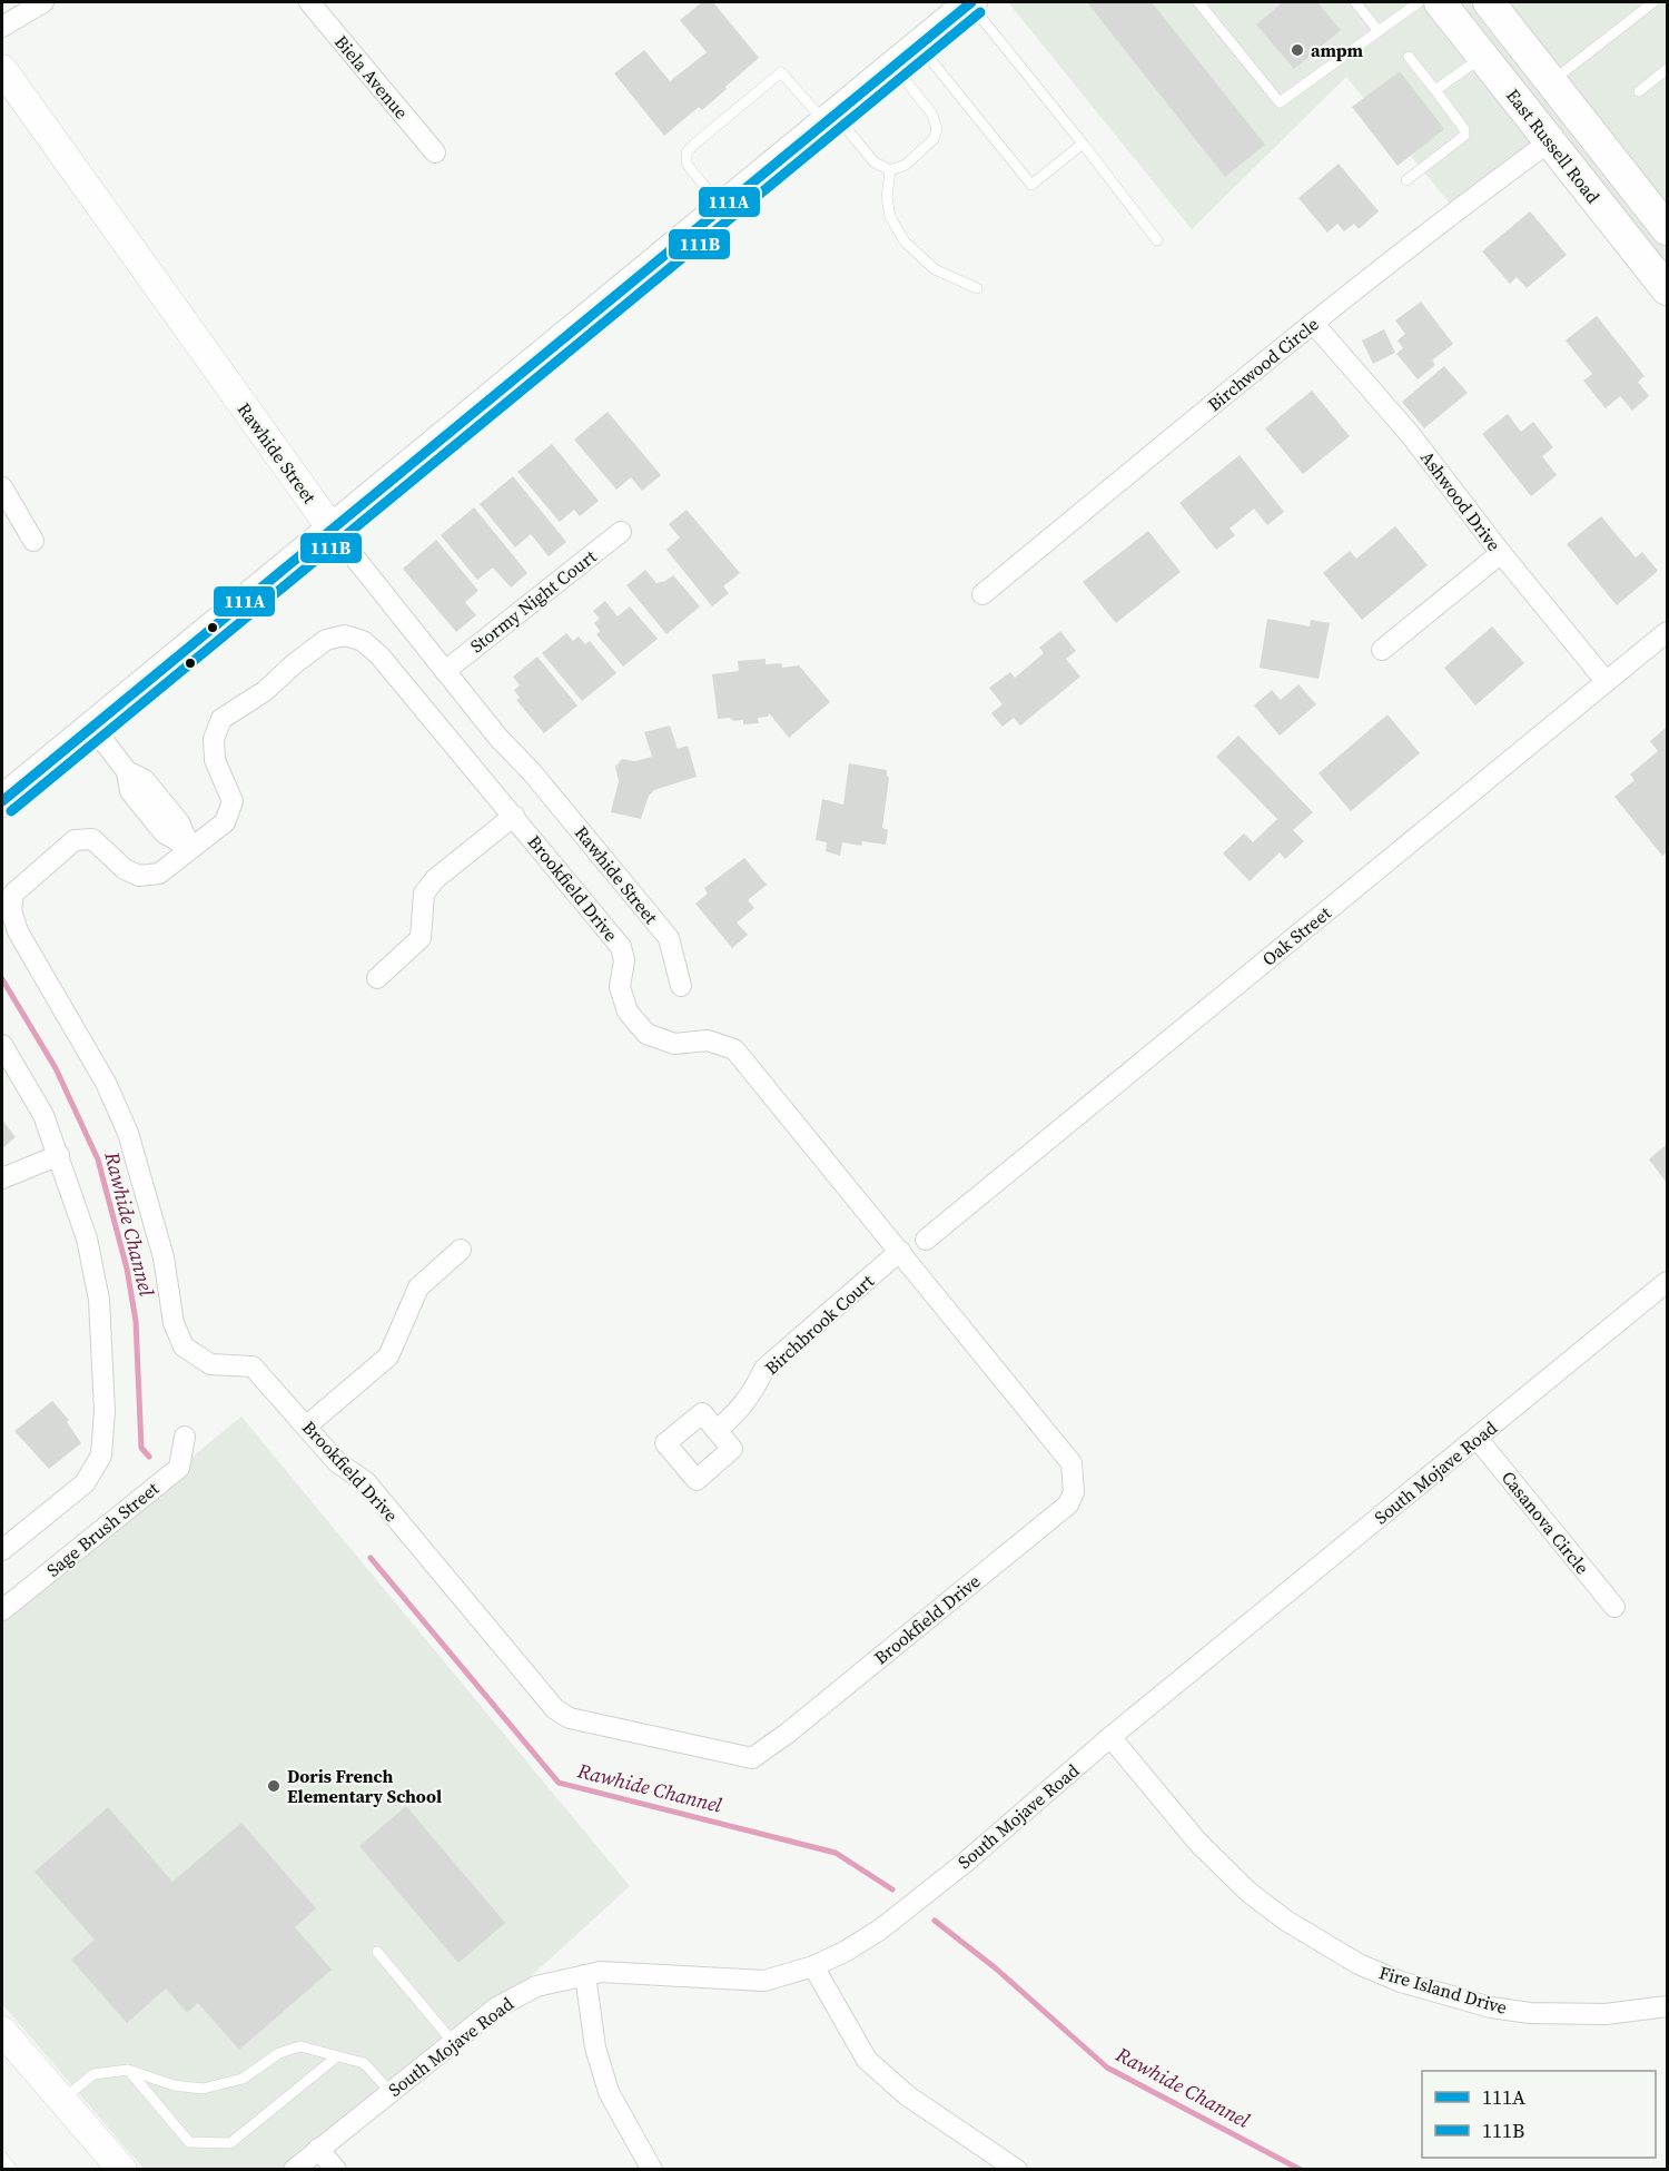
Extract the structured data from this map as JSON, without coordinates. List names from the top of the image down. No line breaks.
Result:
{"streets":{"main road":["East Russell Road"],"street":["Biela Avenue","Birchwood Circle","Rawhide Street","Ashwood Drive","Stormy Night Court","Brookfield Drive","Oak Street","Birchbrook Court","South Mojave Road","Casanova Circle","Sage Brush Street","Fire Island Drive"]},"crossings":[["East Russell Road","Birchwood Circle"],["Birchwood Circle","Ashwood Drive"],["Rawhide Street","Stormy Night Court"],["Ashwood Drive","Oak Street"],["Brookfield Drive","Birchbrook Court"],["South Mojave Road","Casanova Circle"],["South Mojave Road","Fire Island Drive"]],"water":["Rawhide Channel"],"places":["ampm","Doris French Elementary School"],"lines":["transit line 111A","transit line 111B"],"legend":["111A","111B"]}
